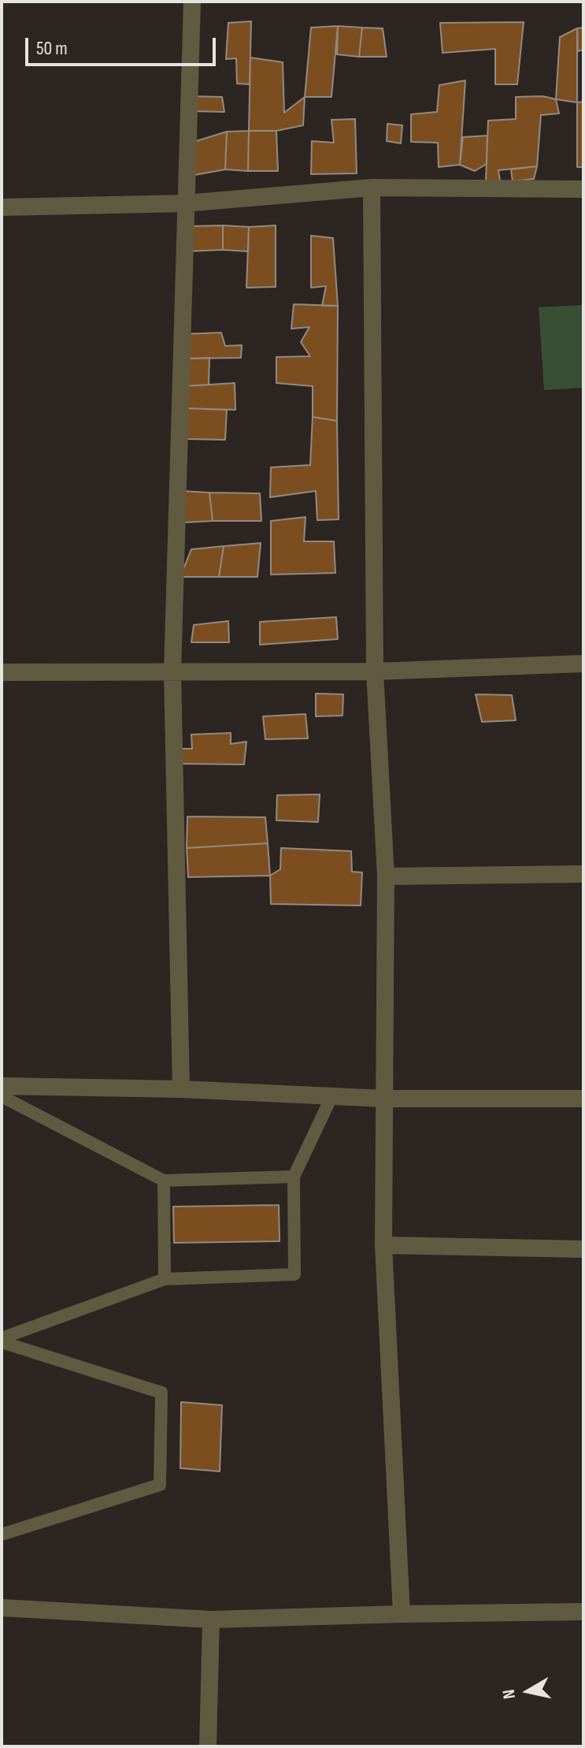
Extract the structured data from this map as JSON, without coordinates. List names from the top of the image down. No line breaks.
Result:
{"scale_bar":"50 m","north":"left"}
